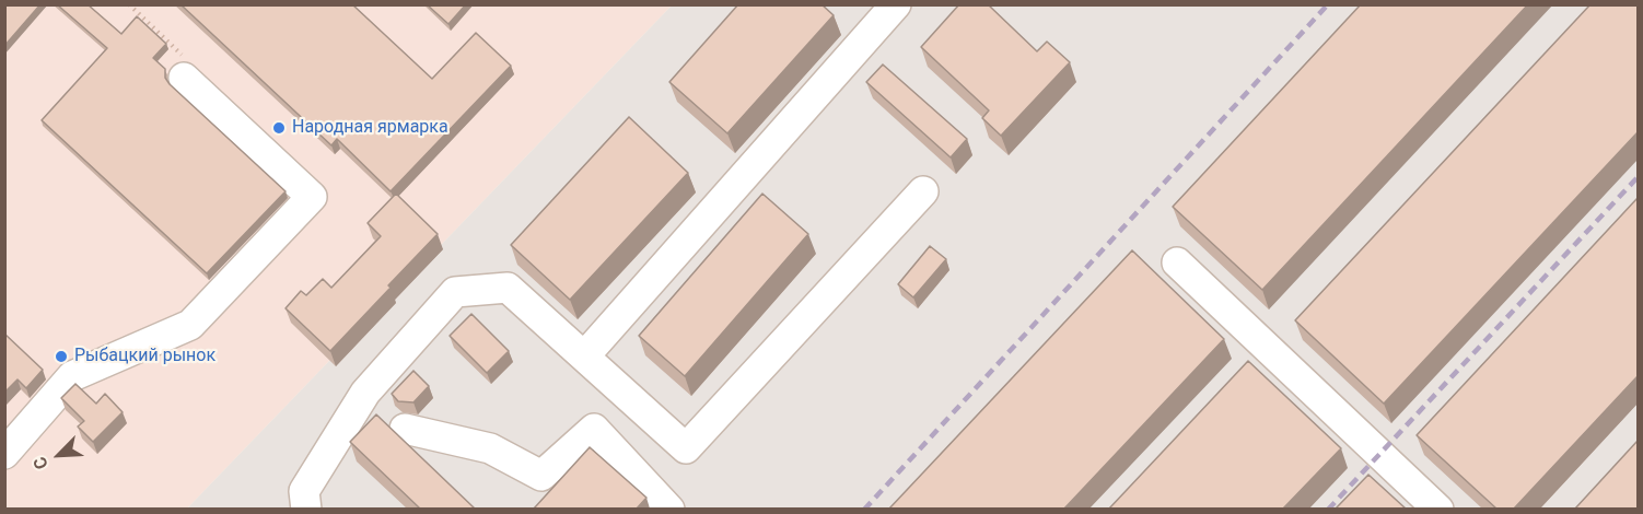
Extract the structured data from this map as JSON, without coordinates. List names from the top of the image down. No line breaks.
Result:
{"places":["Народная ярмарка","Рыбацкий рынок"],"north":"bottom left"}
